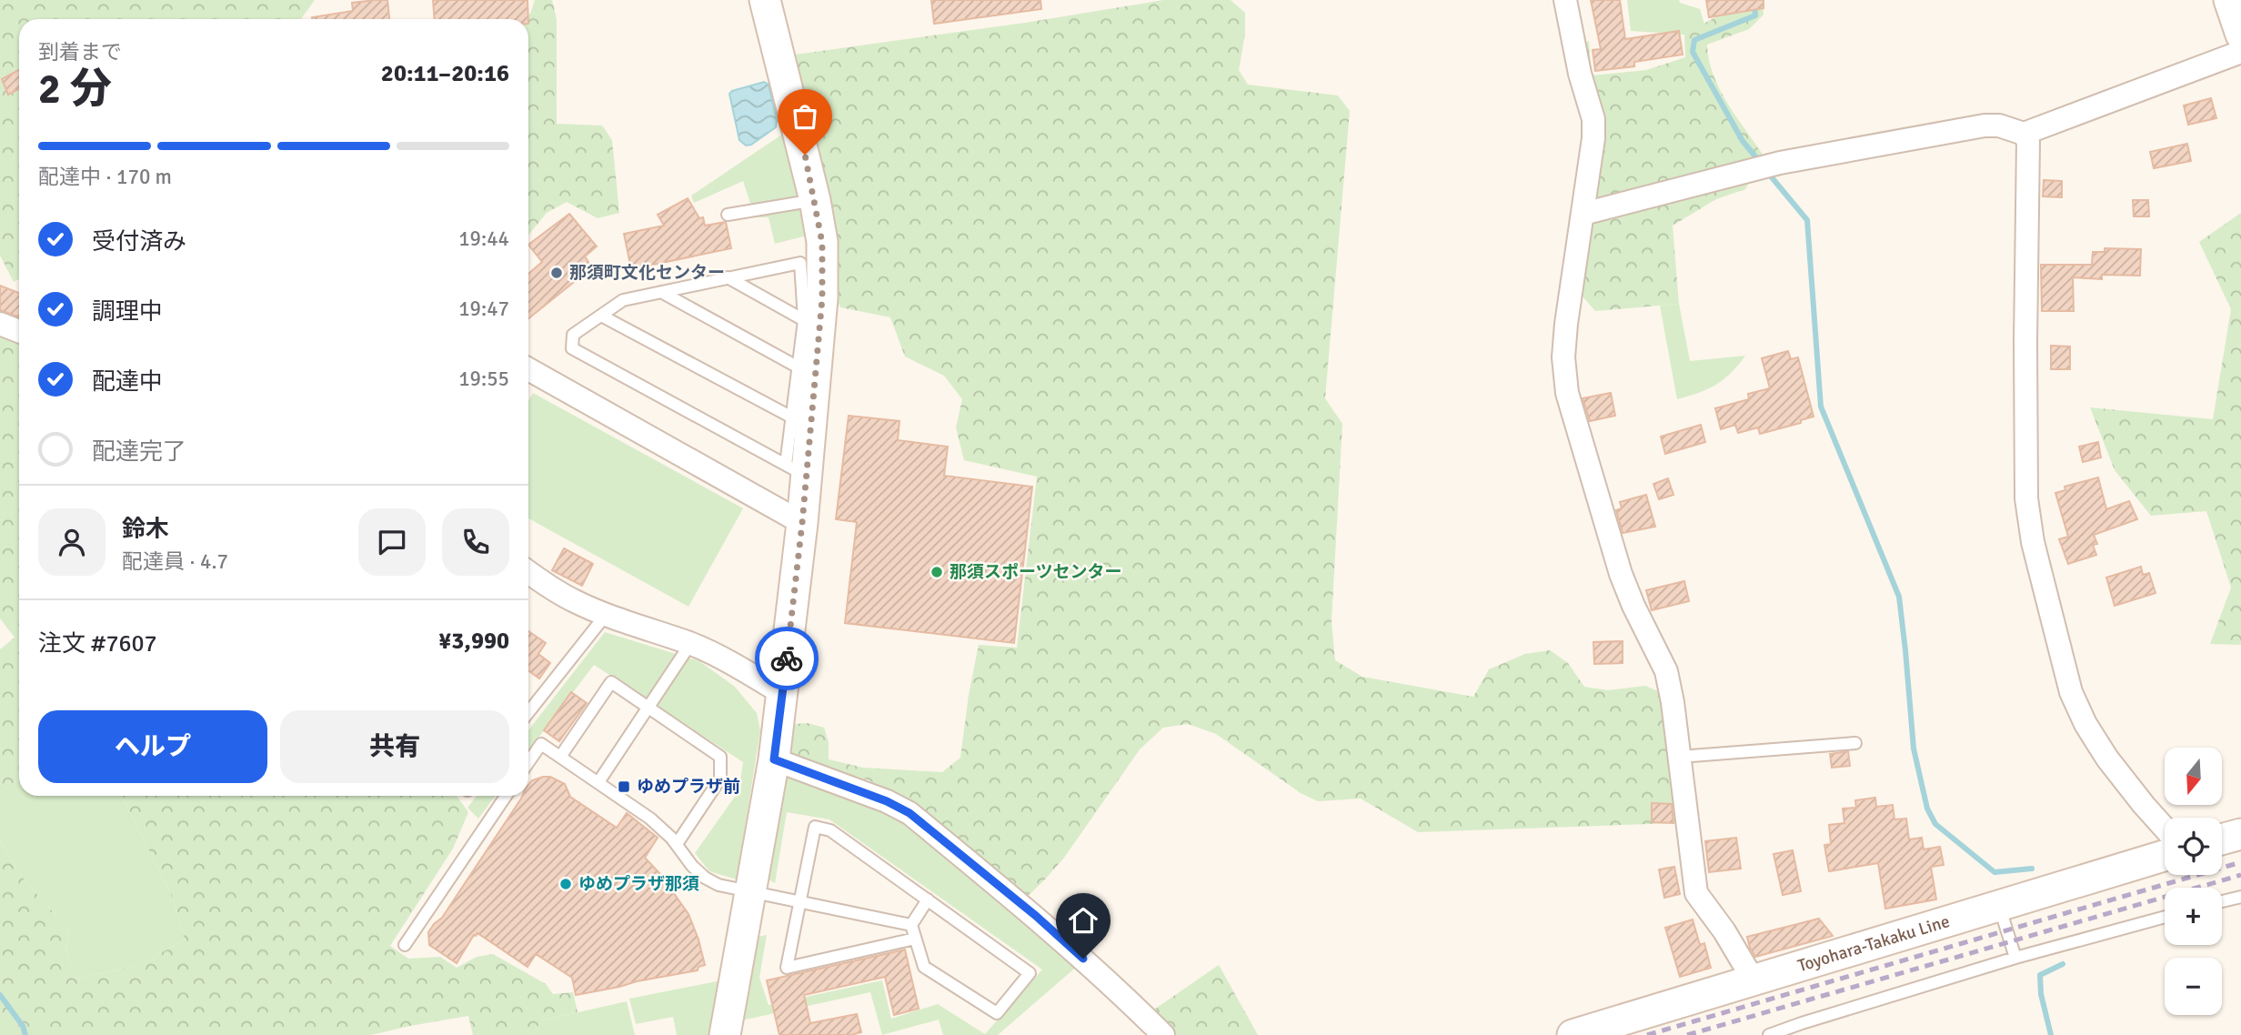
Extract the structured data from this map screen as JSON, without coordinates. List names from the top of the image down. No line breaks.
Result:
{"streets":{"street":["Toyohara-Takaku Line"]},"places":{"other":["那須町文化センター","那須スポーツセンター","ゆめプラザ那須"],"transit":["ゆめプラザ前"]},"north":"bottom","page":{"heading":["2 分","到着まで","20:11–20:16"],"panel":["鈴木","配達員 · 4.7","注文 #7607","¥3,990"],"bar":"配達中 · 170 m","list":[["受付済み","19:44"],["調理中","19:47"],["配達中","19:55"],"配達完了"],"buttons":["ヘルプ","共有"],"map_buttons":["+","−"]}}
